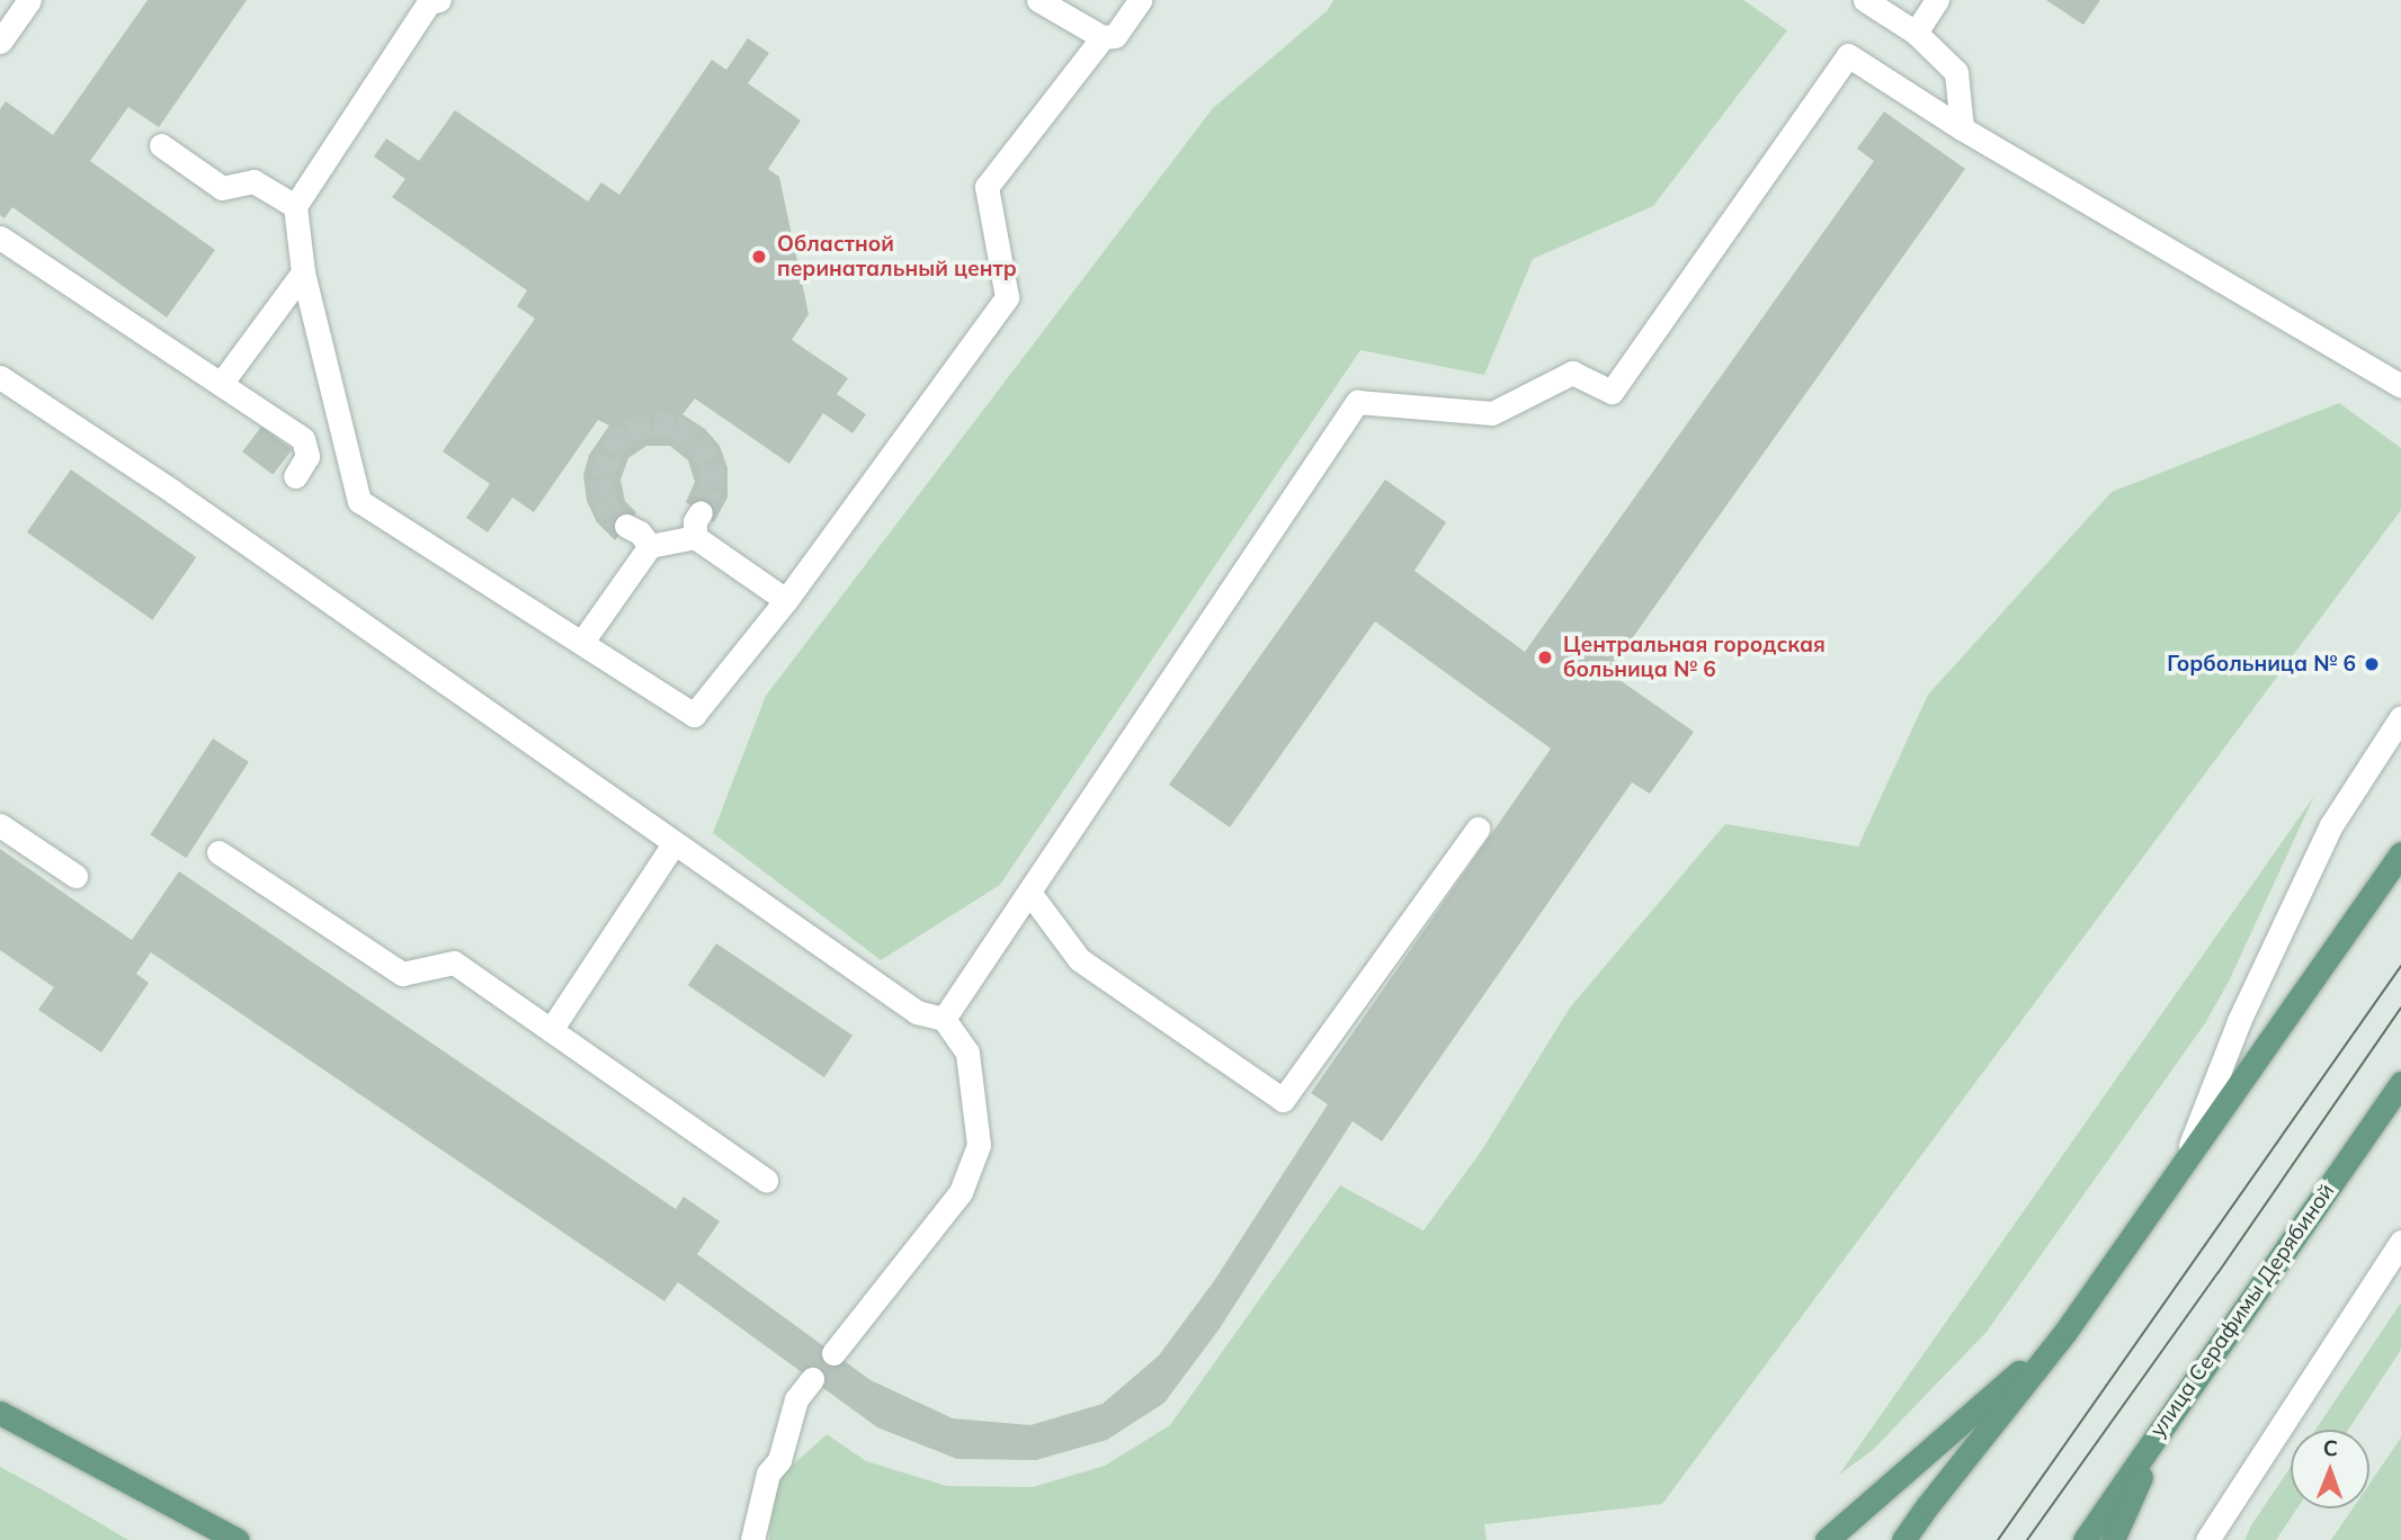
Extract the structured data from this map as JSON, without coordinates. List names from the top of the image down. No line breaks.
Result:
{"streets":{"main road":["улица Серафимы Дерябиной"]},"places":["Областной перинатальный центр","Центральная городская больница № 6","Горбольница № 6"],"north":"top"}
